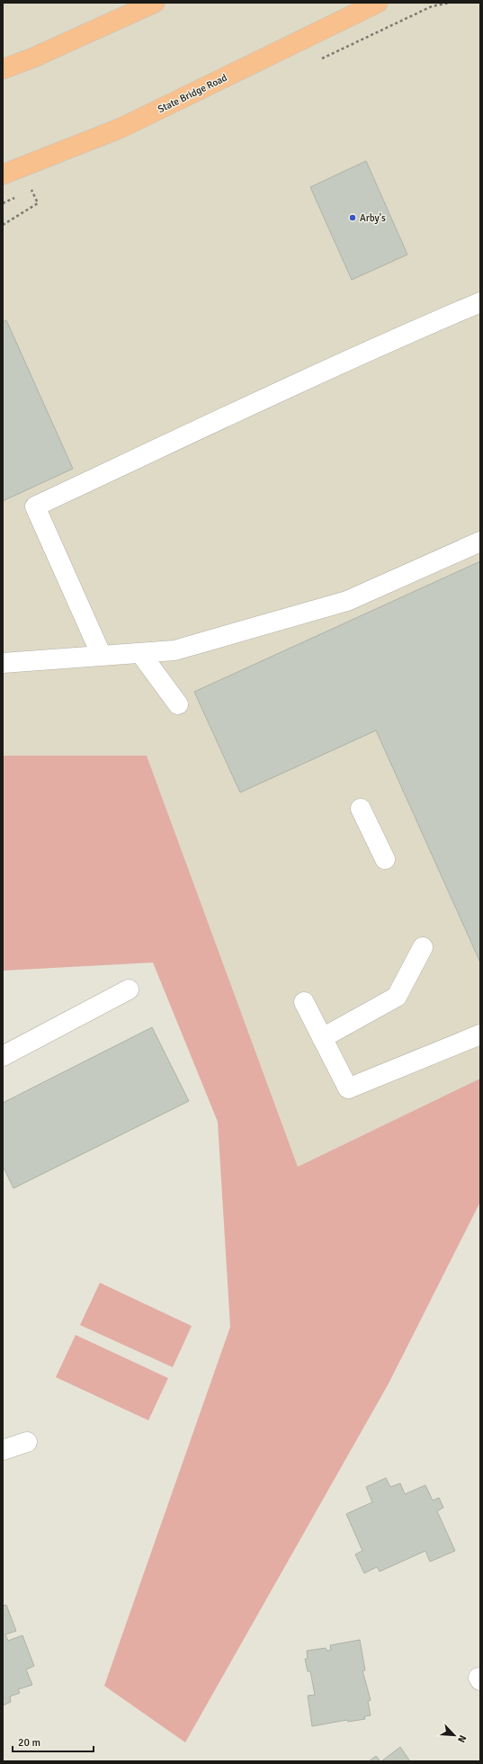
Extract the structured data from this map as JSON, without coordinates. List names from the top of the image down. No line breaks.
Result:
{"streets":{"highway":["State Bridge Road"]},"places":["Arby's"],"scale_bar":"20 m","north":"bottom right"}
